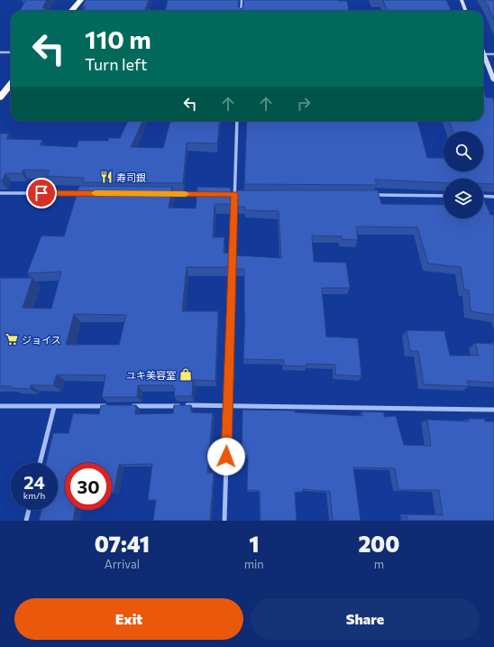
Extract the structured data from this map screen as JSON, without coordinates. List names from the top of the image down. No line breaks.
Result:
{"places":{"restaurant":["寿司銀"],"supermarket":["ジョイス"],"shop":["ユキ美容室"]},"page":{"turn":["110 m","Turn left"],"speed":"24 km/h","limit":"30","eta":["07:41","Arrival","1","min","200","m"],"buttons":["Exit","Share"]}}
